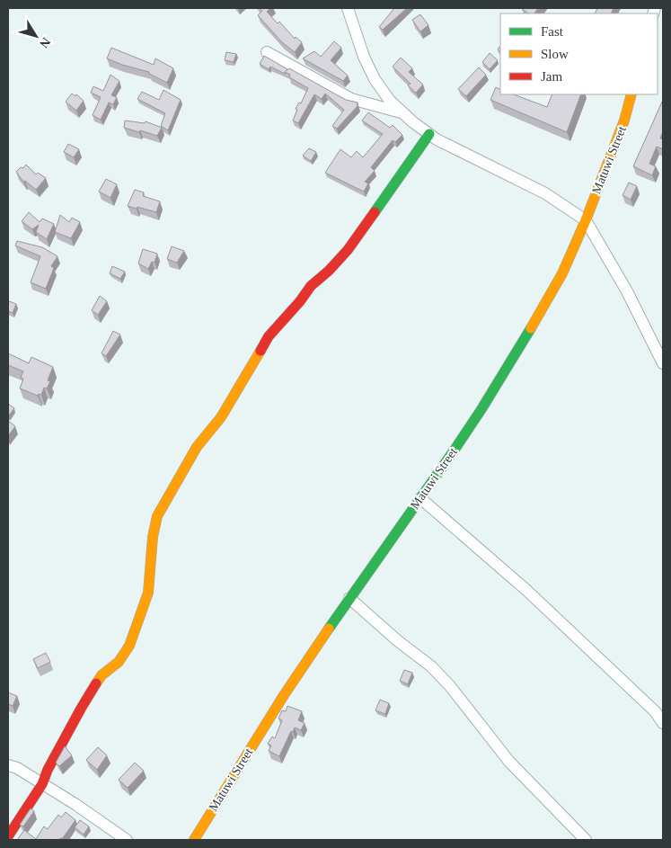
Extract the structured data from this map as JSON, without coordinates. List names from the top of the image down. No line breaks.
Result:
{"streets":{"street":["Matuwi Street"]},"legend":["Fast","Slow","Jam"],"north":"bottom right"}
